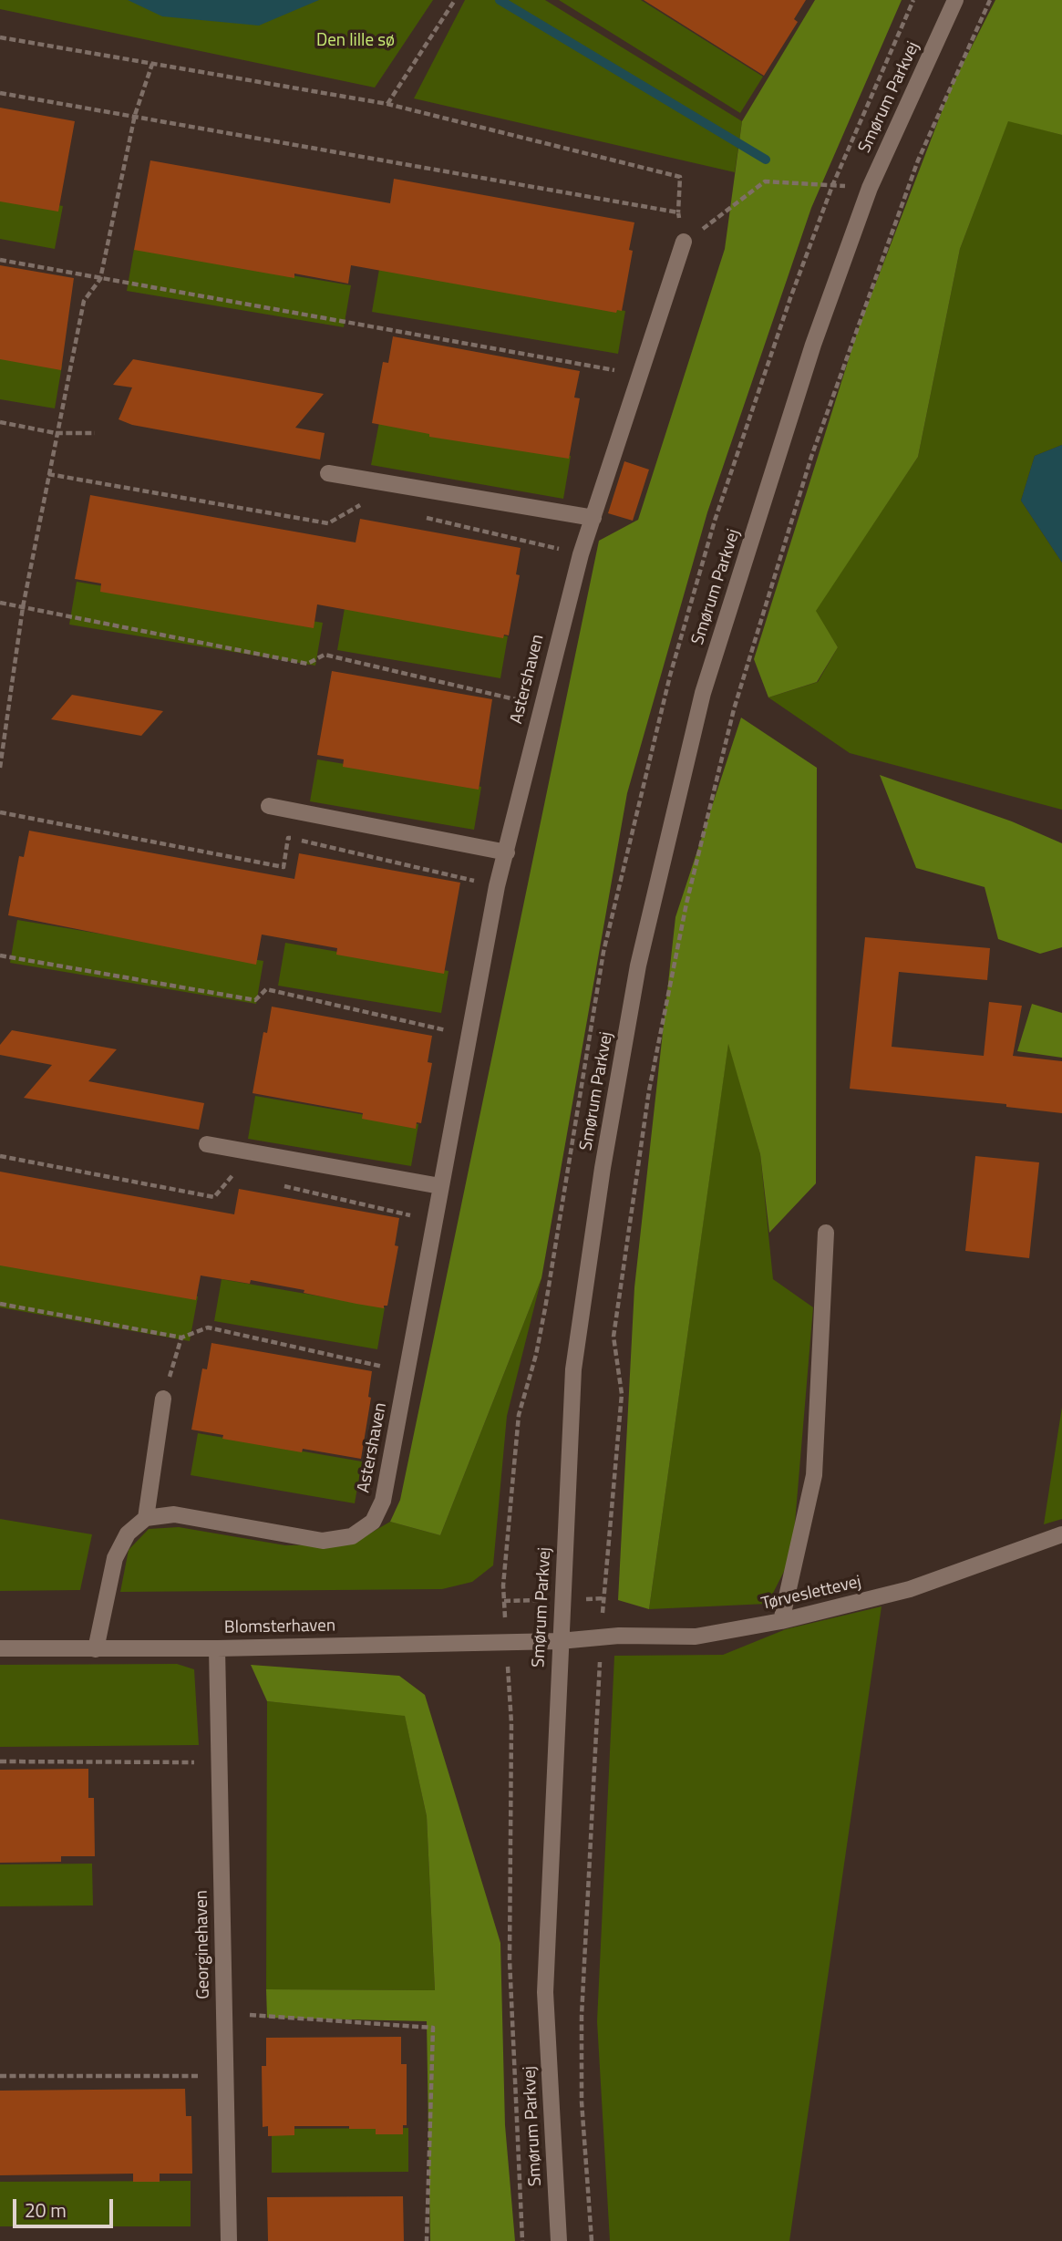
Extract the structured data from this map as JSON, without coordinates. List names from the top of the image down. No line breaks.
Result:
{"streets":{"street":["Smørum Parkvej","Astershaven","Tørveslettevej","Blomsterhaven","Georginehaven"]},"crossings":[["Smørum Parkvej","Tørveslettevej"],["Smørum Parkvej","Blomsterhaven"],["Tørveslettevej","Blomsterhaven"],["Blomsterhaven","Georginehaven"]],"parks":["Den lille sø"],"scale_bar":"20 m"}
